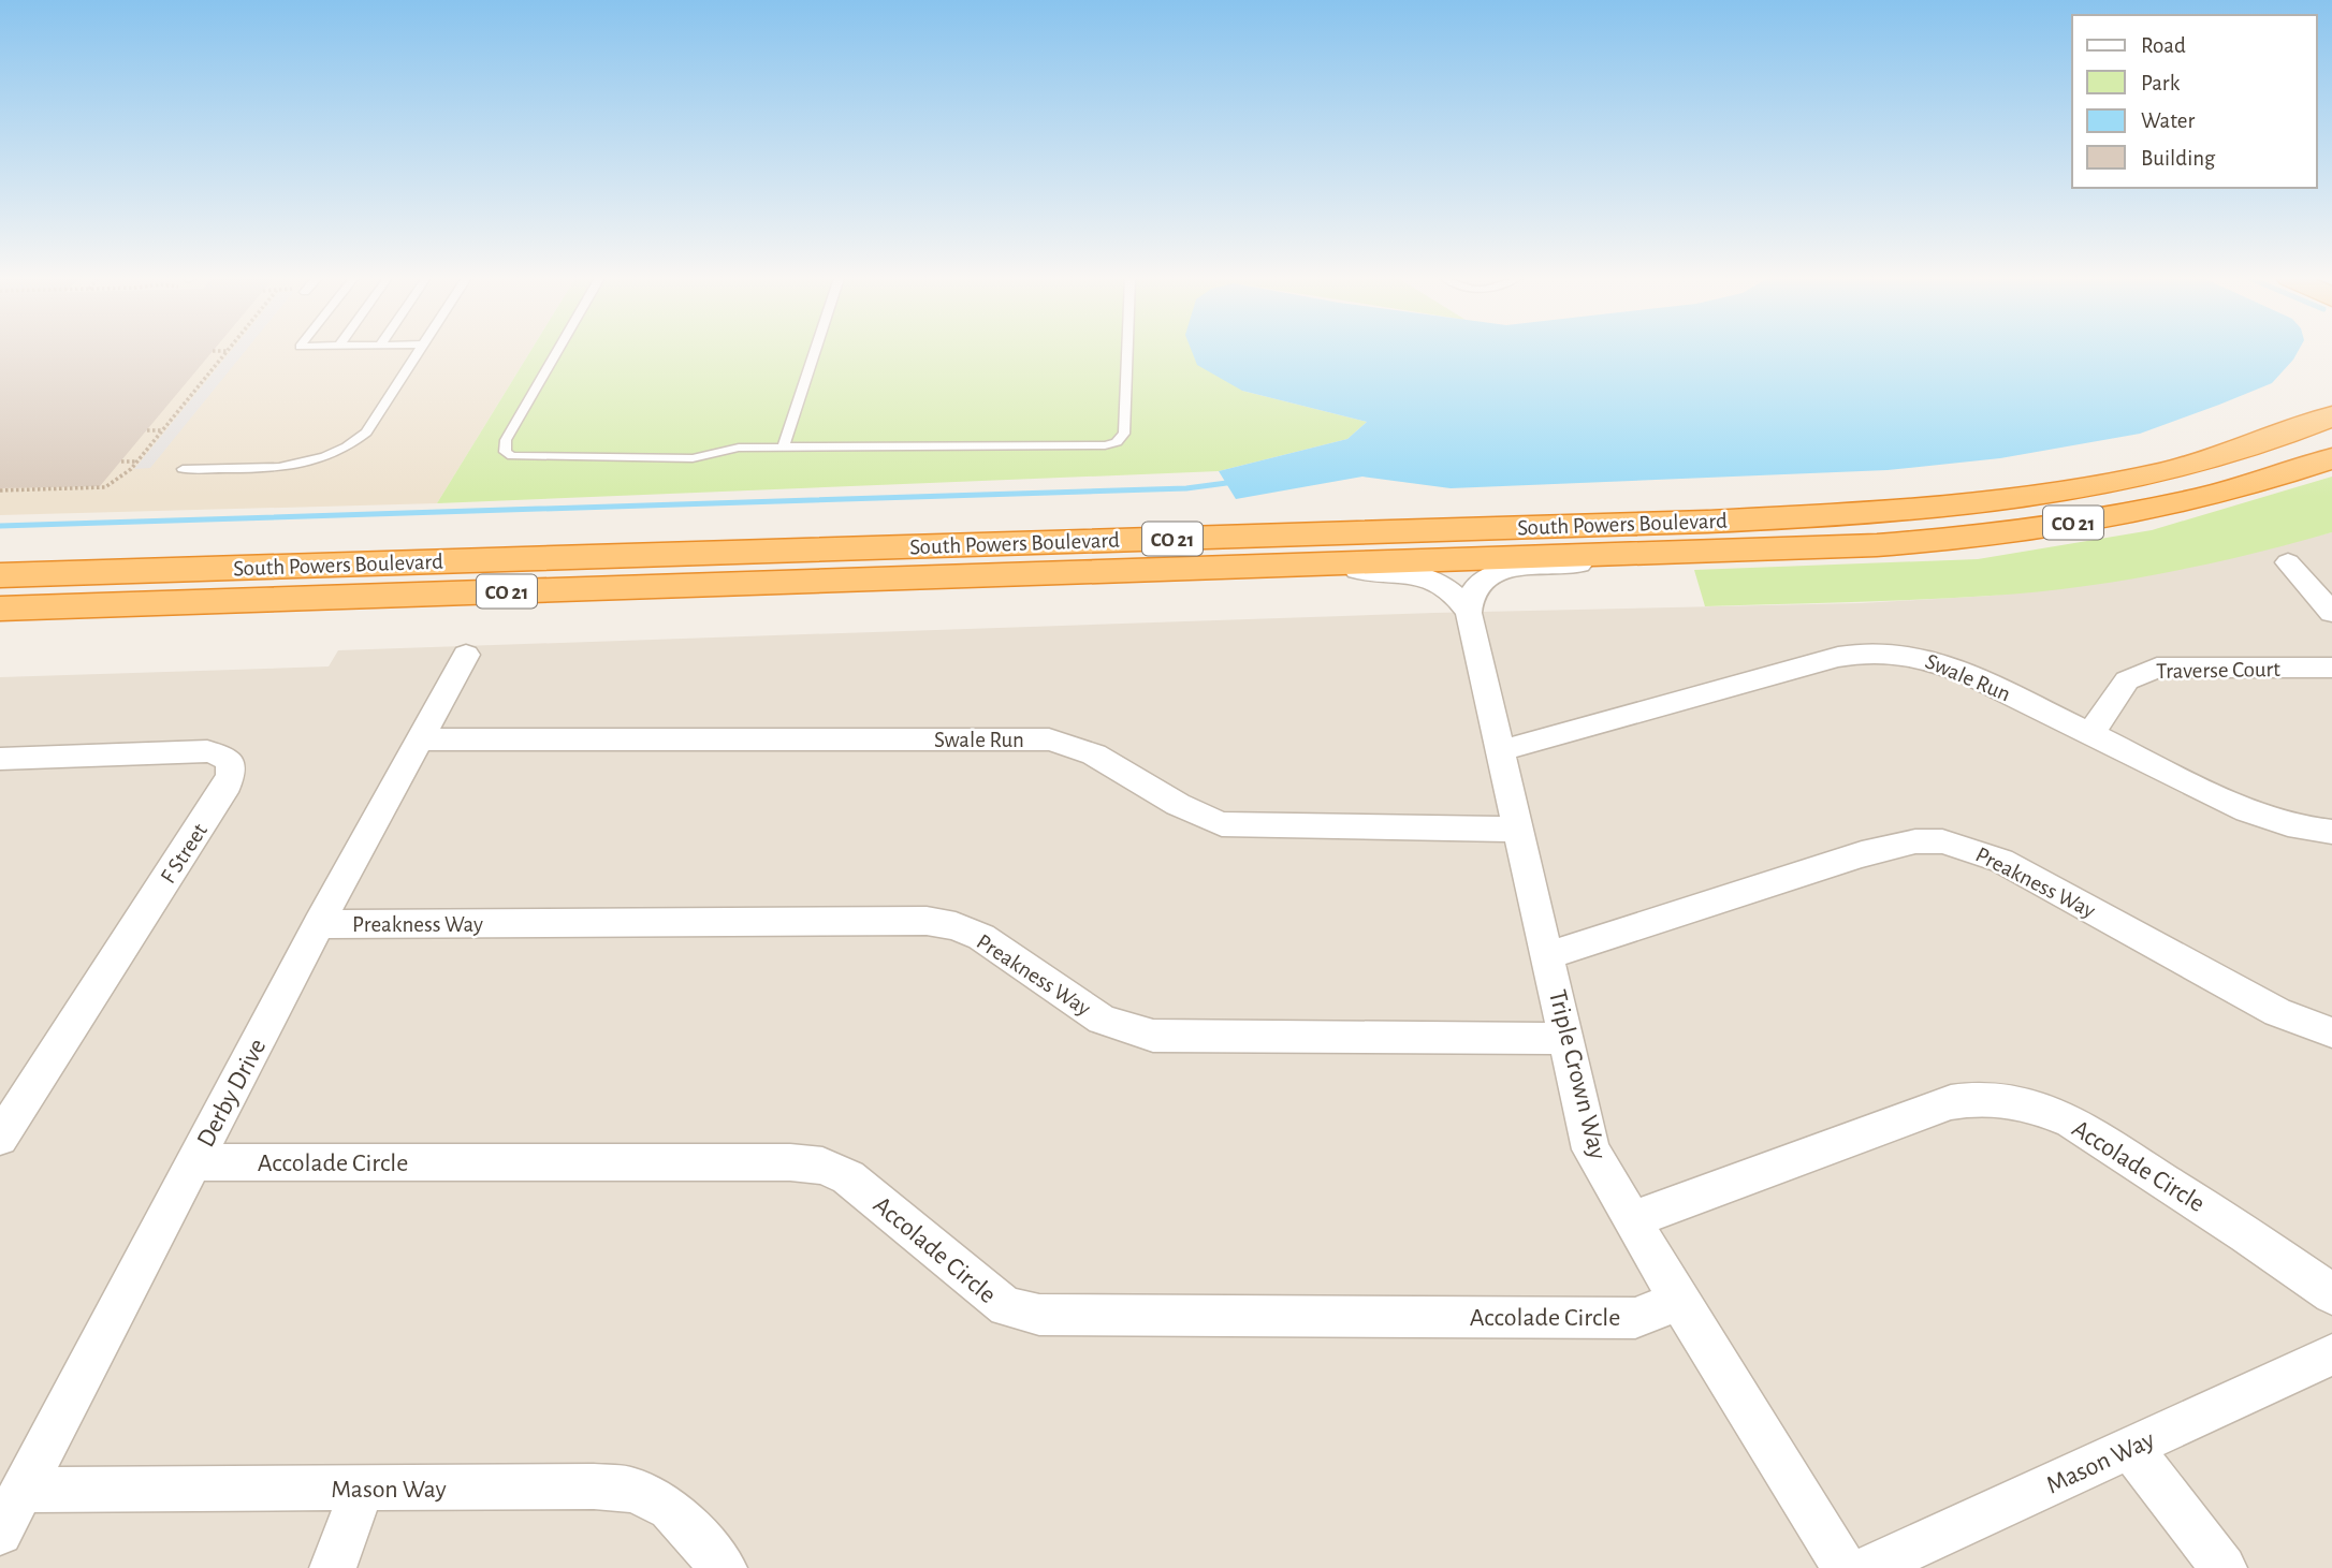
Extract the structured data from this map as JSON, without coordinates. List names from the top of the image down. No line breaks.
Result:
{"streets":{"highway":["CO 21","South Powers Boulevard"],"street":["Traverse Court","Swale Run","F Street","Preakness Way","Triple Crown Way","Derby Drive","Accolade Circle","Mason Way"]},"crossings":[["South Powers Boulevard","Triple Crown Way"],["Traverse Court","Swale Run"],["Swale Run","Triple Crown Way"],["Swale Run","Derby Drive"],["Preakness Way","Triple Crown Way"],["Preakness Way","Derby Drive"],["Triple Crown Way","Accolade Circle"],["Derby Drive","Accolade Circle"],["Derby Drive","Mason Way"]],"legend":["Road","Park","Water","Building"]}
